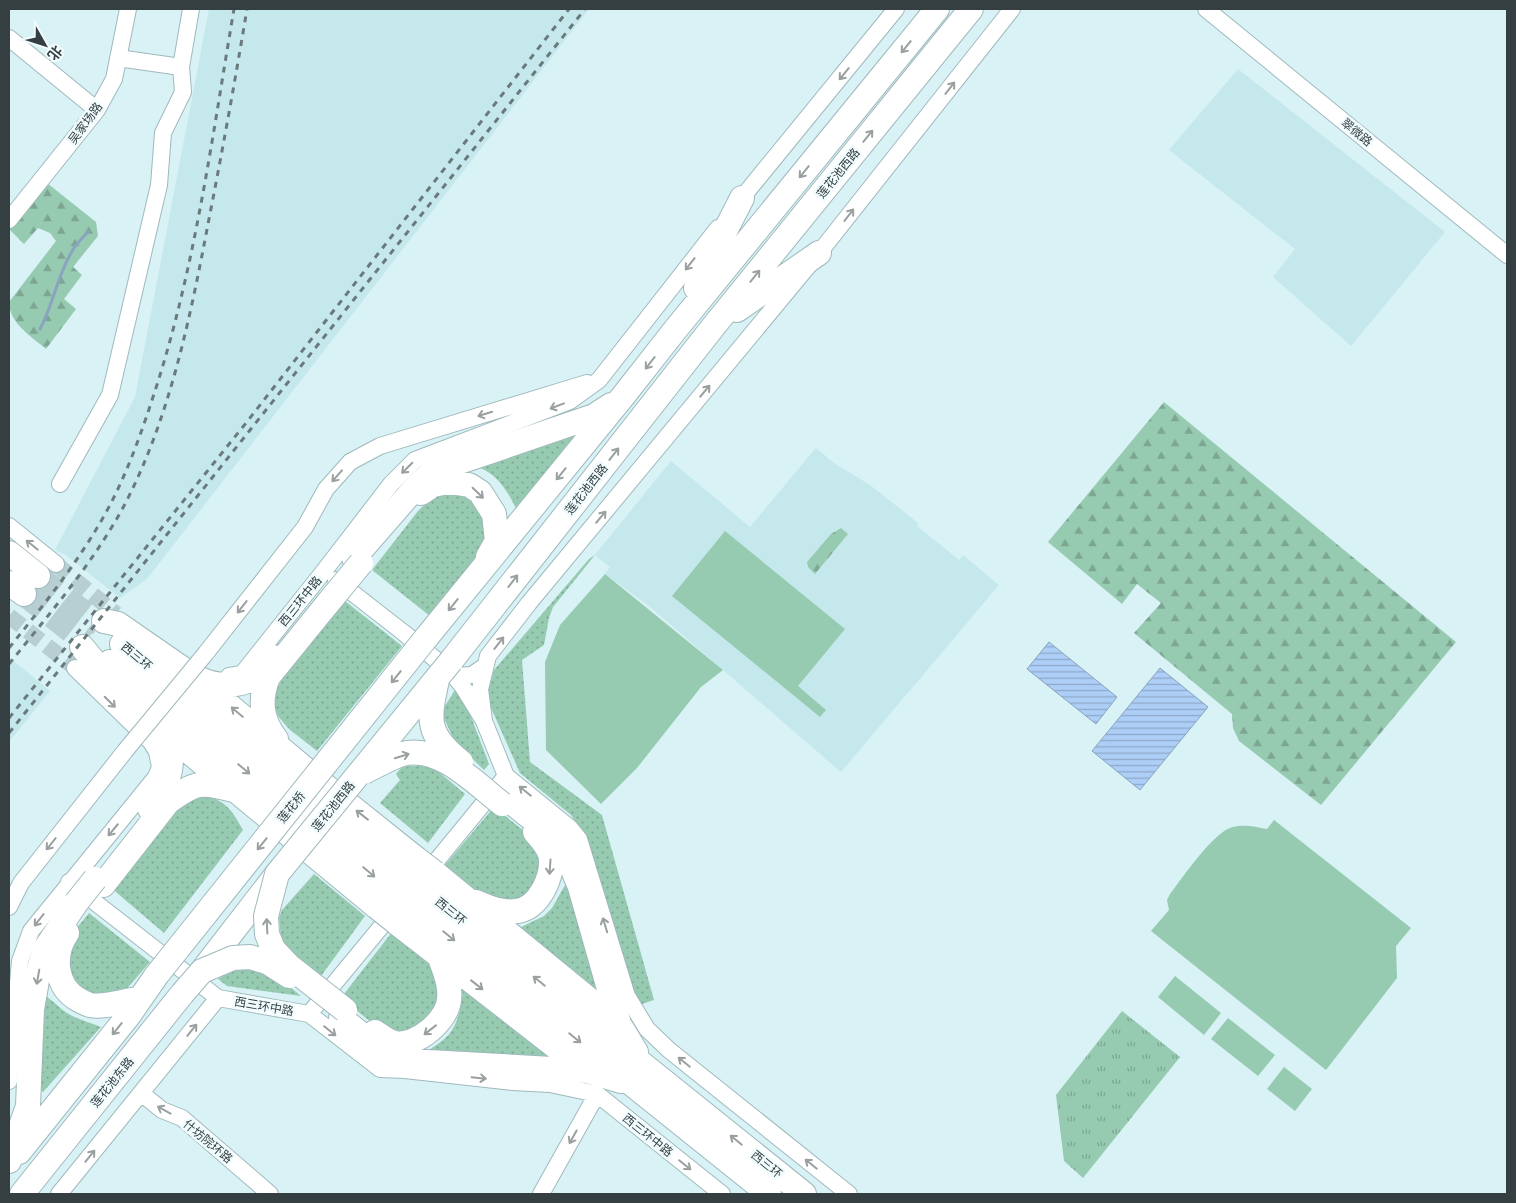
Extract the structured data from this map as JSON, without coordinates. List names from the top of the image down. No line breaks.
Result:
{"streets":{"highway":["莲花池西路","西三环","莲花桥","莲花池东路"],"street":["吴家场路","翠微路","西三环中路","什坊院环路"]},"crossings":[["莲花池西路","西三环中路"],["莲花池西路","莲花池东路"],["西三环中路","西三环"]],"one_way":["莲花桥","什坊院环路"],"north":"bottom right"}
